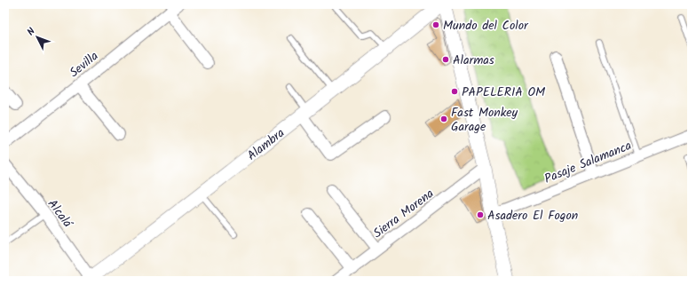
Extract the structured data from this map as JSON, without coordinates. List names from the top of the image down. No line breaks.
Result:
{"streets":{"street":["Sevilla","Alambra","Pasaje Salamanca","Alcalá","Sierra Morena"]},"crossings":[["Alambra","Alcalá"]],"places":["Mundo del Color","Alarmas","PAPELERIA OM","Fast Monkey Garage","Asadero El Fogon"],"north":"top left"}
